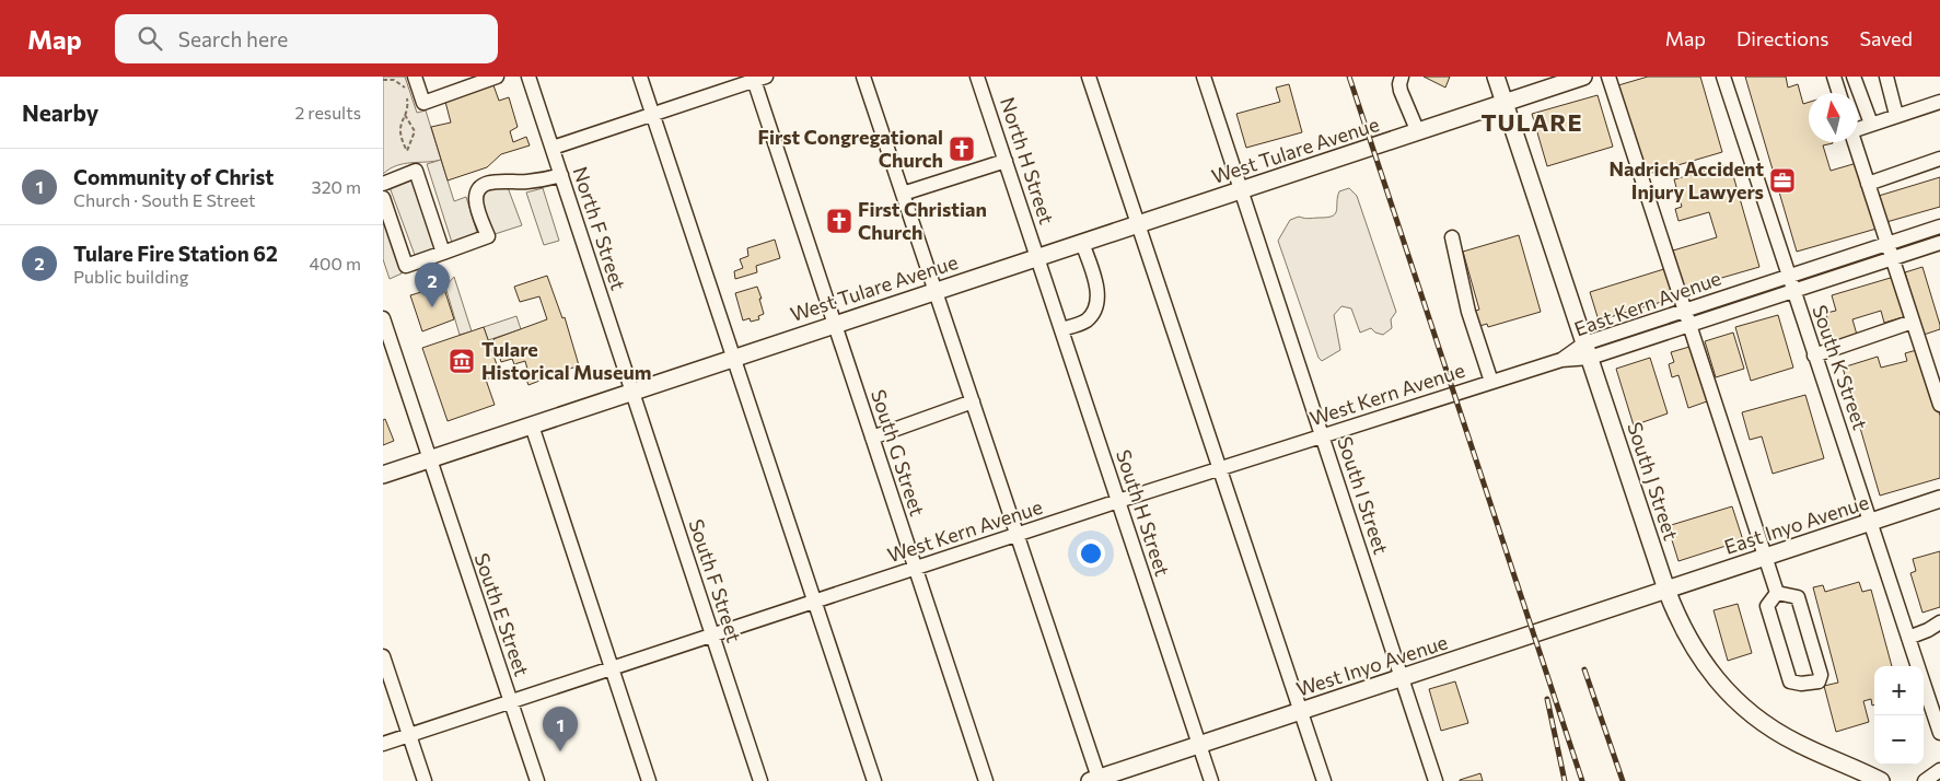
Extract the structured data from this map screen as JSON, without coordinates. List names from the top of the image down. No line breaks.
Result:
{"streets":{"main road":["West Tulare Avenue","South J Street","East Inyo Avenue","West Inyo Avenue"],"street":["North H Street","North F Street","East Kern Avenue","South K Street","West Kern Avenue","South G Street","South I Street","South H Street","South F Street","South E Street"]},"crossings":[["West Tulare Avenue","North H Street"],["West Tulare Avenue","North F Street"],["West Tulare Avenue","South G Street"],["West Tulare Avenue","South J Street"],["West Tulare Avenue","South I Street"],["West Tulare Avenue","South H Street"],["West Tulare Avenue","South F Street"],["West Tulare Avenue","South E Street"],["North H Street","South H Street"],["North F Street","South F Street"],["East Kern Avenue","South K Street"],["East Kern Avenue","West Kern Avenue"],["East Kern Avenue","South J Street"],["South K Street","East Inyo Avenue"],["West Kern Avenue","South G Street"],["West Kern Avenue","South I Street"],["West Kern Avenue","South H Street"],["West Kern Avenue","South F Street"],["West Kern Avenue","South E Street"],["South J Street","East Inyo Avenue"],["South J Street","West Inyo Avenue"],["South I Street","West Inyo Avenue"],["South H Street","West Inyo Avenue"],["East Inyo Avenue","West Inyo Avenue"]],"districts":["TULARE"],"places":{"church":["First Congregational Church","First Christian Church"],"office":["Nadrich Accident Injury Lawyers"],"museum":["Tulare Historical Museum"]},"north":"top","page":{"header":"Map","search":"Search here","nav":["Map","Directions","Saved"],"heading":["Nearby","2 results"],"list":[{"mark":"1","name":"Community of Christ","note":"Church · South E Street","value":"320 m"},{"mark":"2","name":"Tulare Fire Station 62","note":"Public building","value":"400 m"}],"pins":["2","1"],"map_buttons":["+","−"]}}
